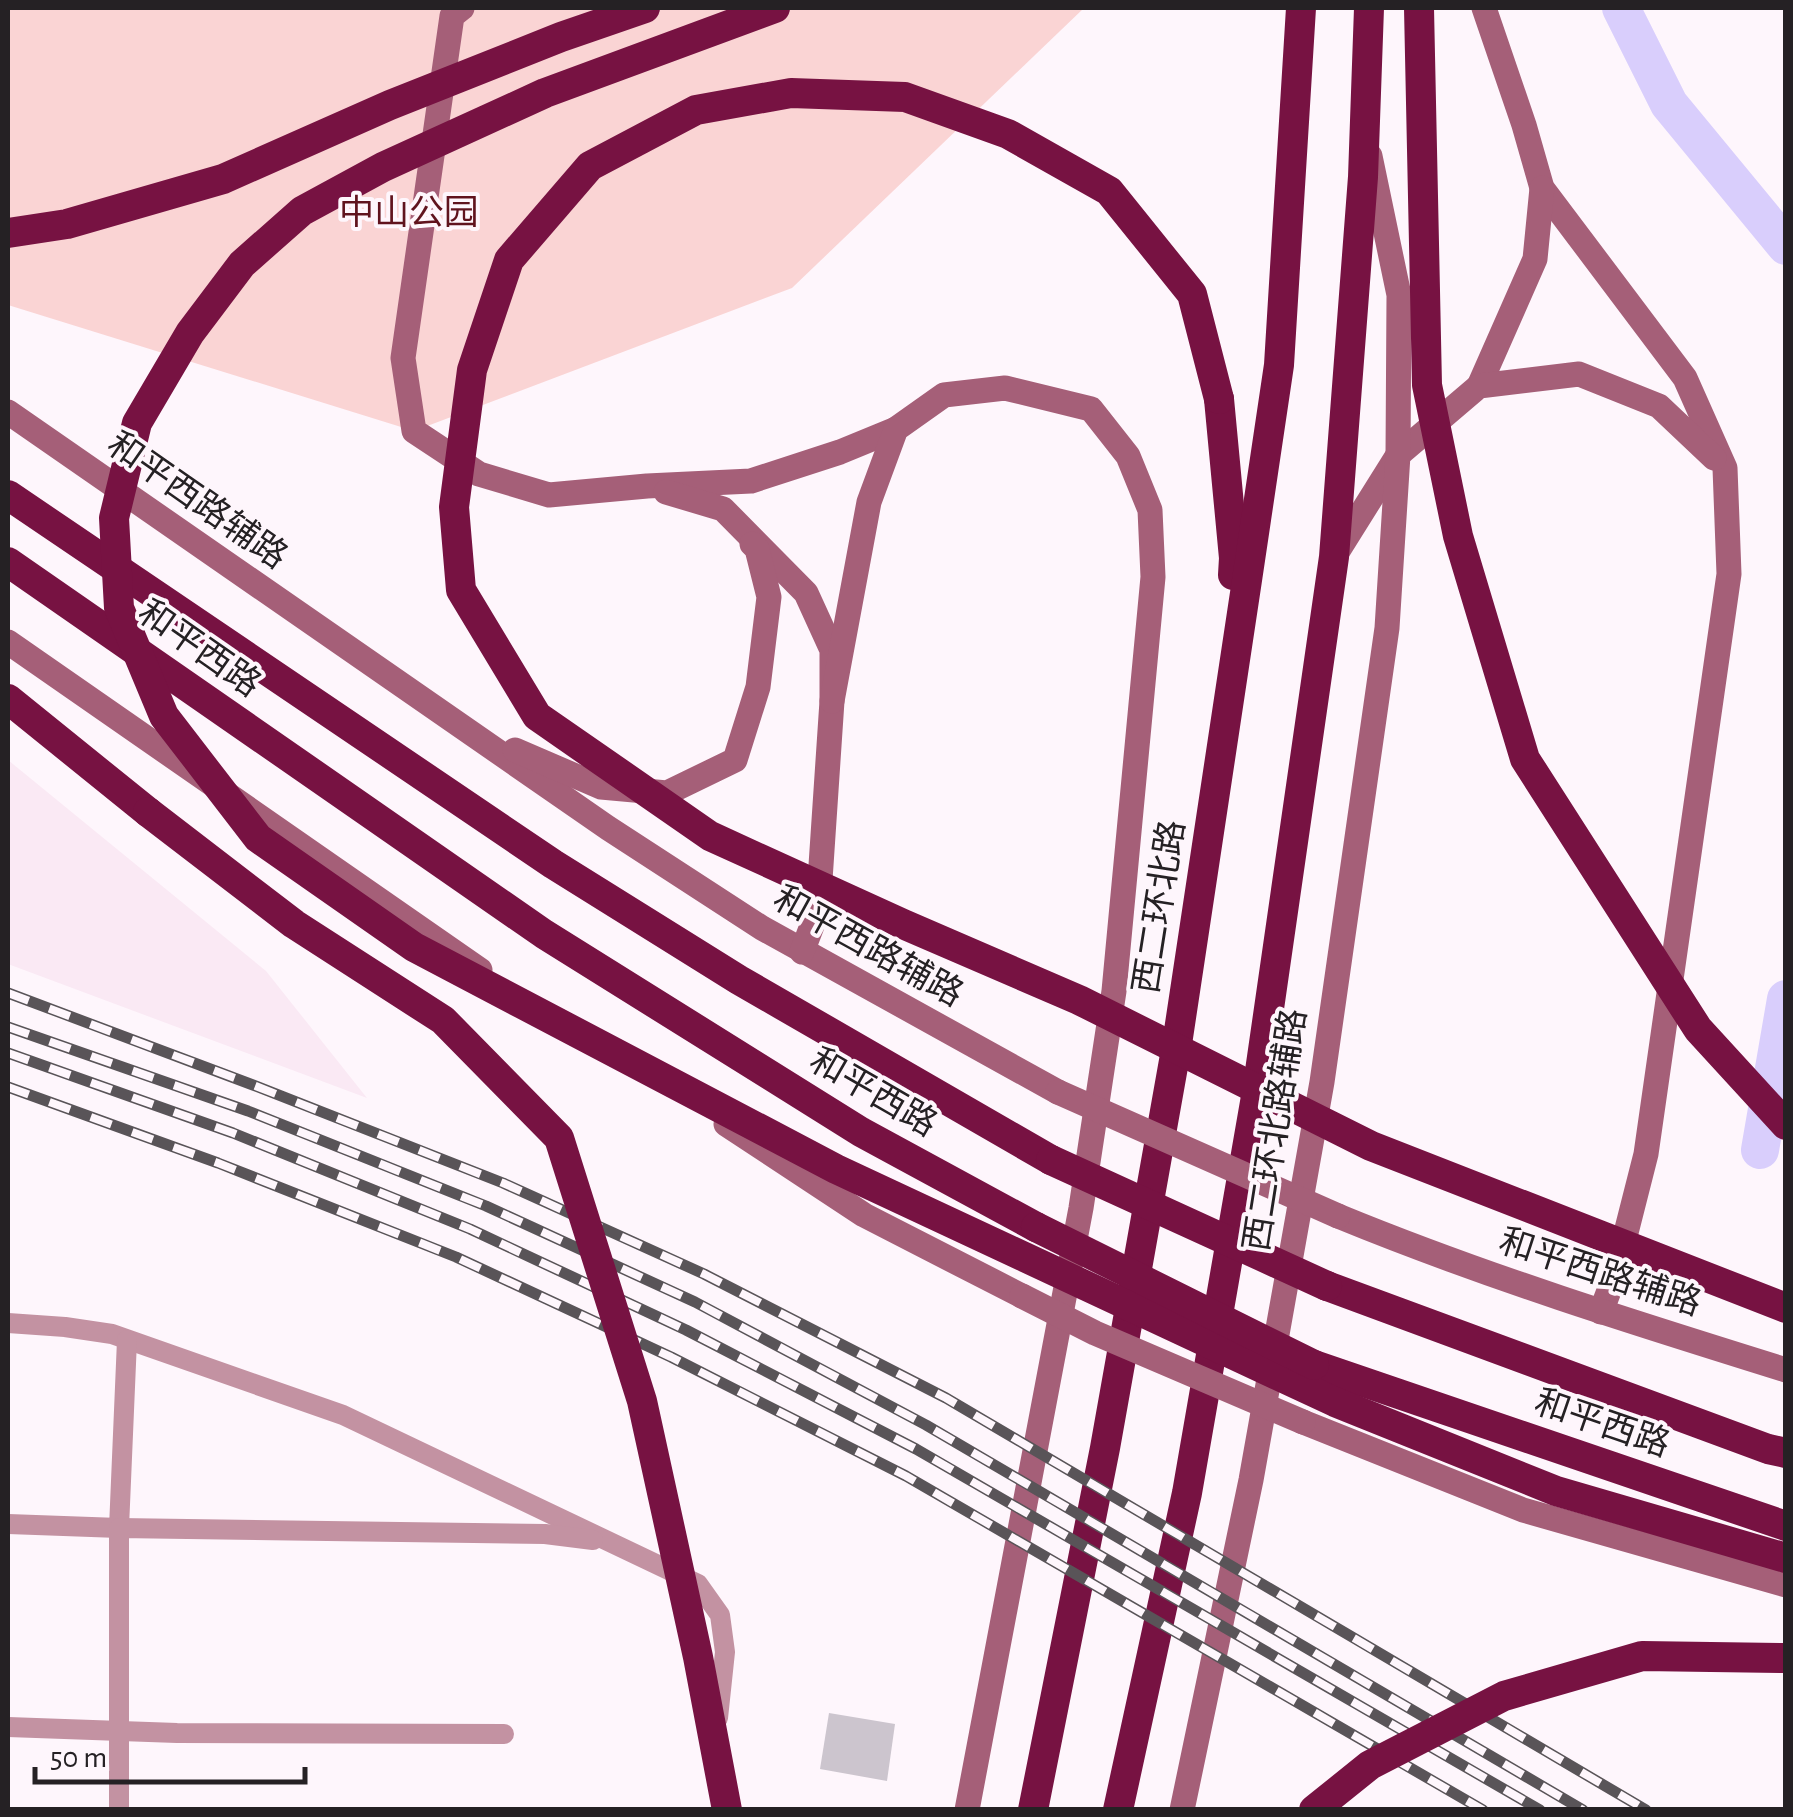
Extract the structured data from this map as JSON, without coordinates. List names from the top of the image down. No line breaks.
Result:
{"streets":{"highway":["和平西路","西二环北路"],"main road":["和平西路辅路","西二环北路辅路"]},"parks":["中山公园"],"scale_bar":"50 m"}
